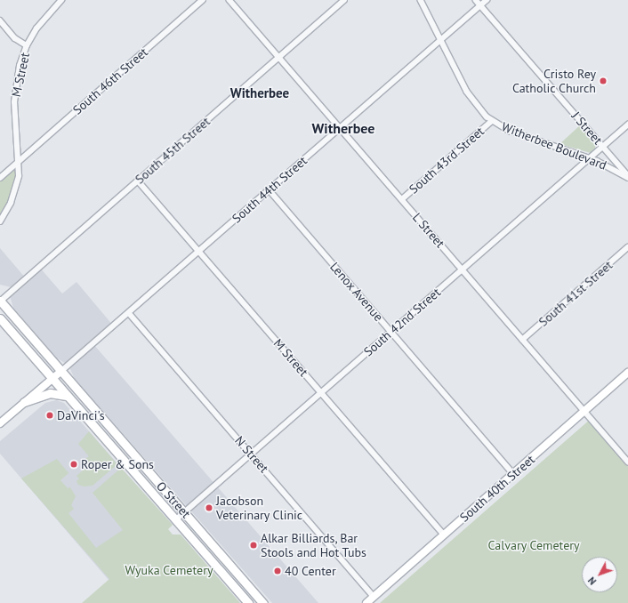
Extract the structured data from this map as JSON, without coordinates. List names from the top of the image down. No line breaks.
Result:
{"streets":{"main road":["South 44th Street","South 40th Street","O Street"],"street":["M Street","South 46th Street","J Street","Witherbee Boulevard","South 45th Street","South 43rd Street","L Street","Lenox Avenue","South 41st Street","South 42nd Street","N Street"]},"crossings":[["M Street","South 46th Street"],["M Street","South 45th Street"],["M Street","South 44th Street"],["M Street","South 42nd Street"],["M Street","South 40th Street"],["J Street","Witherbee Boulevard"],["J Street","South 44th Street"],["J Street","South 42nd Street"],["Witherbee Boulevard","South 43rd Street"],["Witherbee Boulevard","South 44th Street"],["Witherbee Boulevard","South 42nd Street"],["South 45th Street","L Street"],["South 45th Street","O Street"],["South 43rd Street","L Street"],["South 44th Street","L Street"],["South 44th Street","Lenox Avenue"],["South 44th Street","N Street"],["South 44th Street","O Street"],["L Street","South 41st Street"],["L Street","South 42nd Street"],["L Street","South 40th Street"],["Lenox Avenue","South 42nd Street"],["Lenox Avenue","South 40th Street"],["South 42nd Street","N Street"],["South 42nd Street","O Street"],["N Street","South 40th Street"]],"districts":["Witherbee","Witherbee"],"parks":["Calvary Cemetery","Wyuka Cemetery"],"places":["Cristo Rey Catholic Church","DaVinci's","Roper & Sons","Jacobson Veterinary Clinic","Alkar Billiards, Bar Stools and Hot Tubs","40 Center"],"north":"bottom left"}
